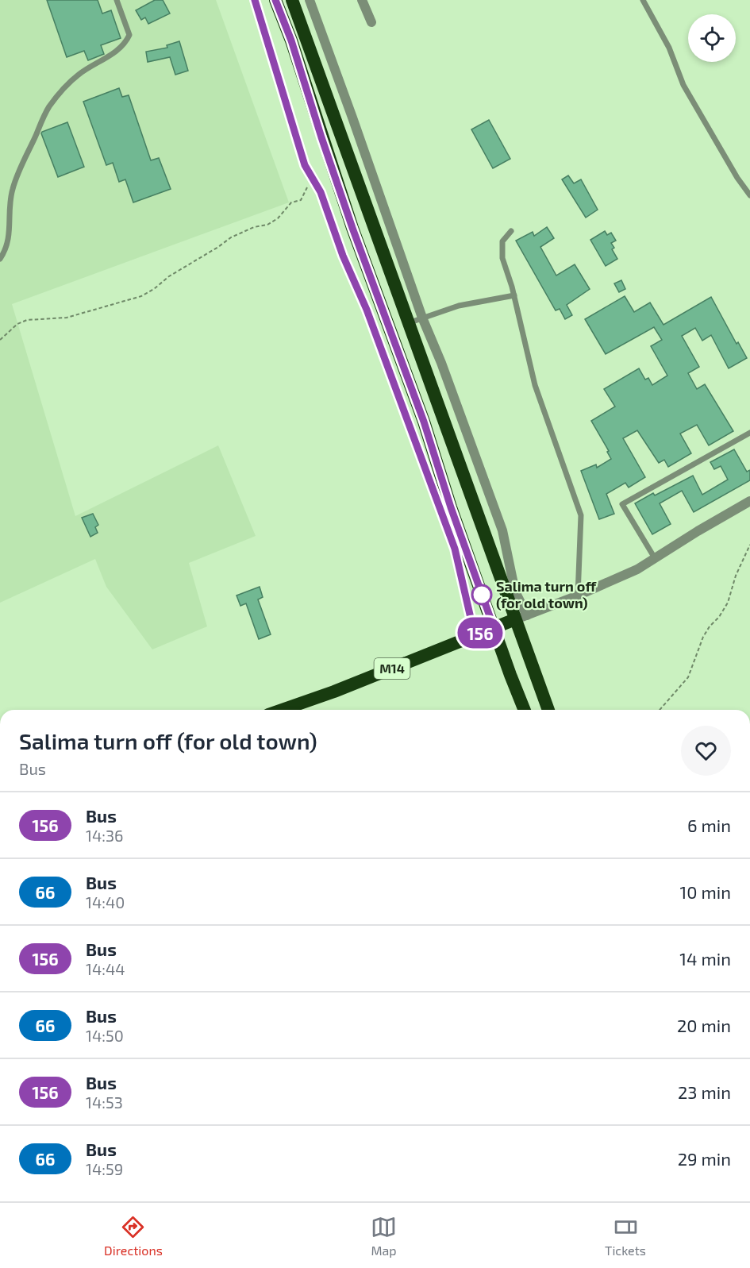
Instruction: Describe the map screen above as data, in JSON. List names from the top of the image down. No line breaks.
{"streets":{"highway":["M14"]},"places":["Salima turn off (for old town)"],"lines":["bus line 156"],"page":{"on_map":"156","heading":["Salima turn off (for old town)","Bus"],"list":[{"mark":"156","name":"Bus","note":"14:36","value":"6 min"},{"mark":"66","name":"Bus","note":"14:40","value":"10 min"},{"mark":"156","name":"Bus","note":"14:44","value":"14 min"},{"mark":"66","name":"Bus","note":"14:50","value":"20 min"},{"mark":"156","name":"Bus","note":"14:53","value":"23 min"},{"mark":"66","name":"Bus","note":"14:59","value":"29 min"}],"tabs":["Directions","Map","Tickets"]}}
